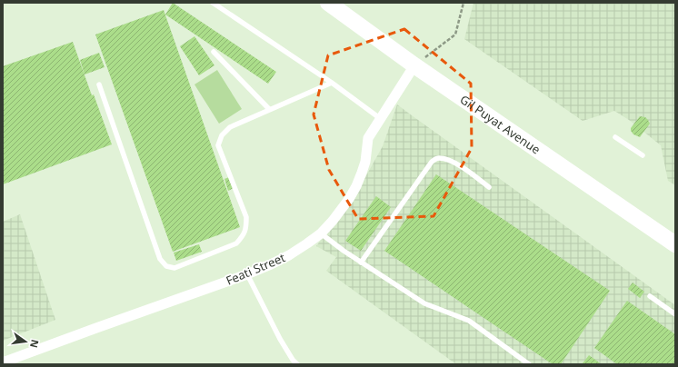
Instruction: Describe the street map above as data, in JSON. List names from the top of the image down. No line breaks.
{"streets":{"main road":["Gil Puyat Avenue"],"street":["Feati Street"]},"crossings":[["Gil Puyat Avenue","Feati Street"]],"north":"right"}
